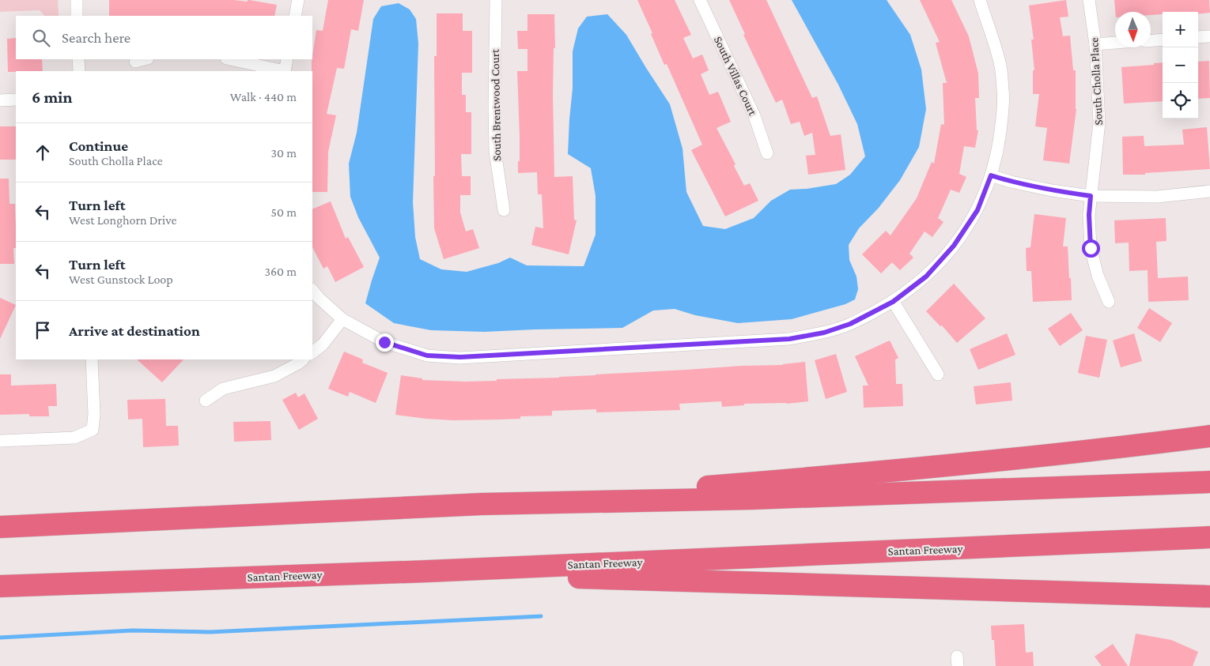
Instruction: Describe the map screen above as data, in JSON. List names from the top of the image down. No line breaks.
{"streets":{"highway":["Santan Freeway"],"street":["South Villas Court","South Cholla Place","South Brentwood Court"]},"north":"bottom","page":{"map_buttons":["+","−"],"search":"Search here","heading":["6 min","Walk · 440 m"],"list":[["Continue","South Cholla Place","30 m"],["Turn left","West Longhorn Drive","50 m"],["Turn left","West Gunstock Loop","360 m"],"Arrive at destination"]}}
